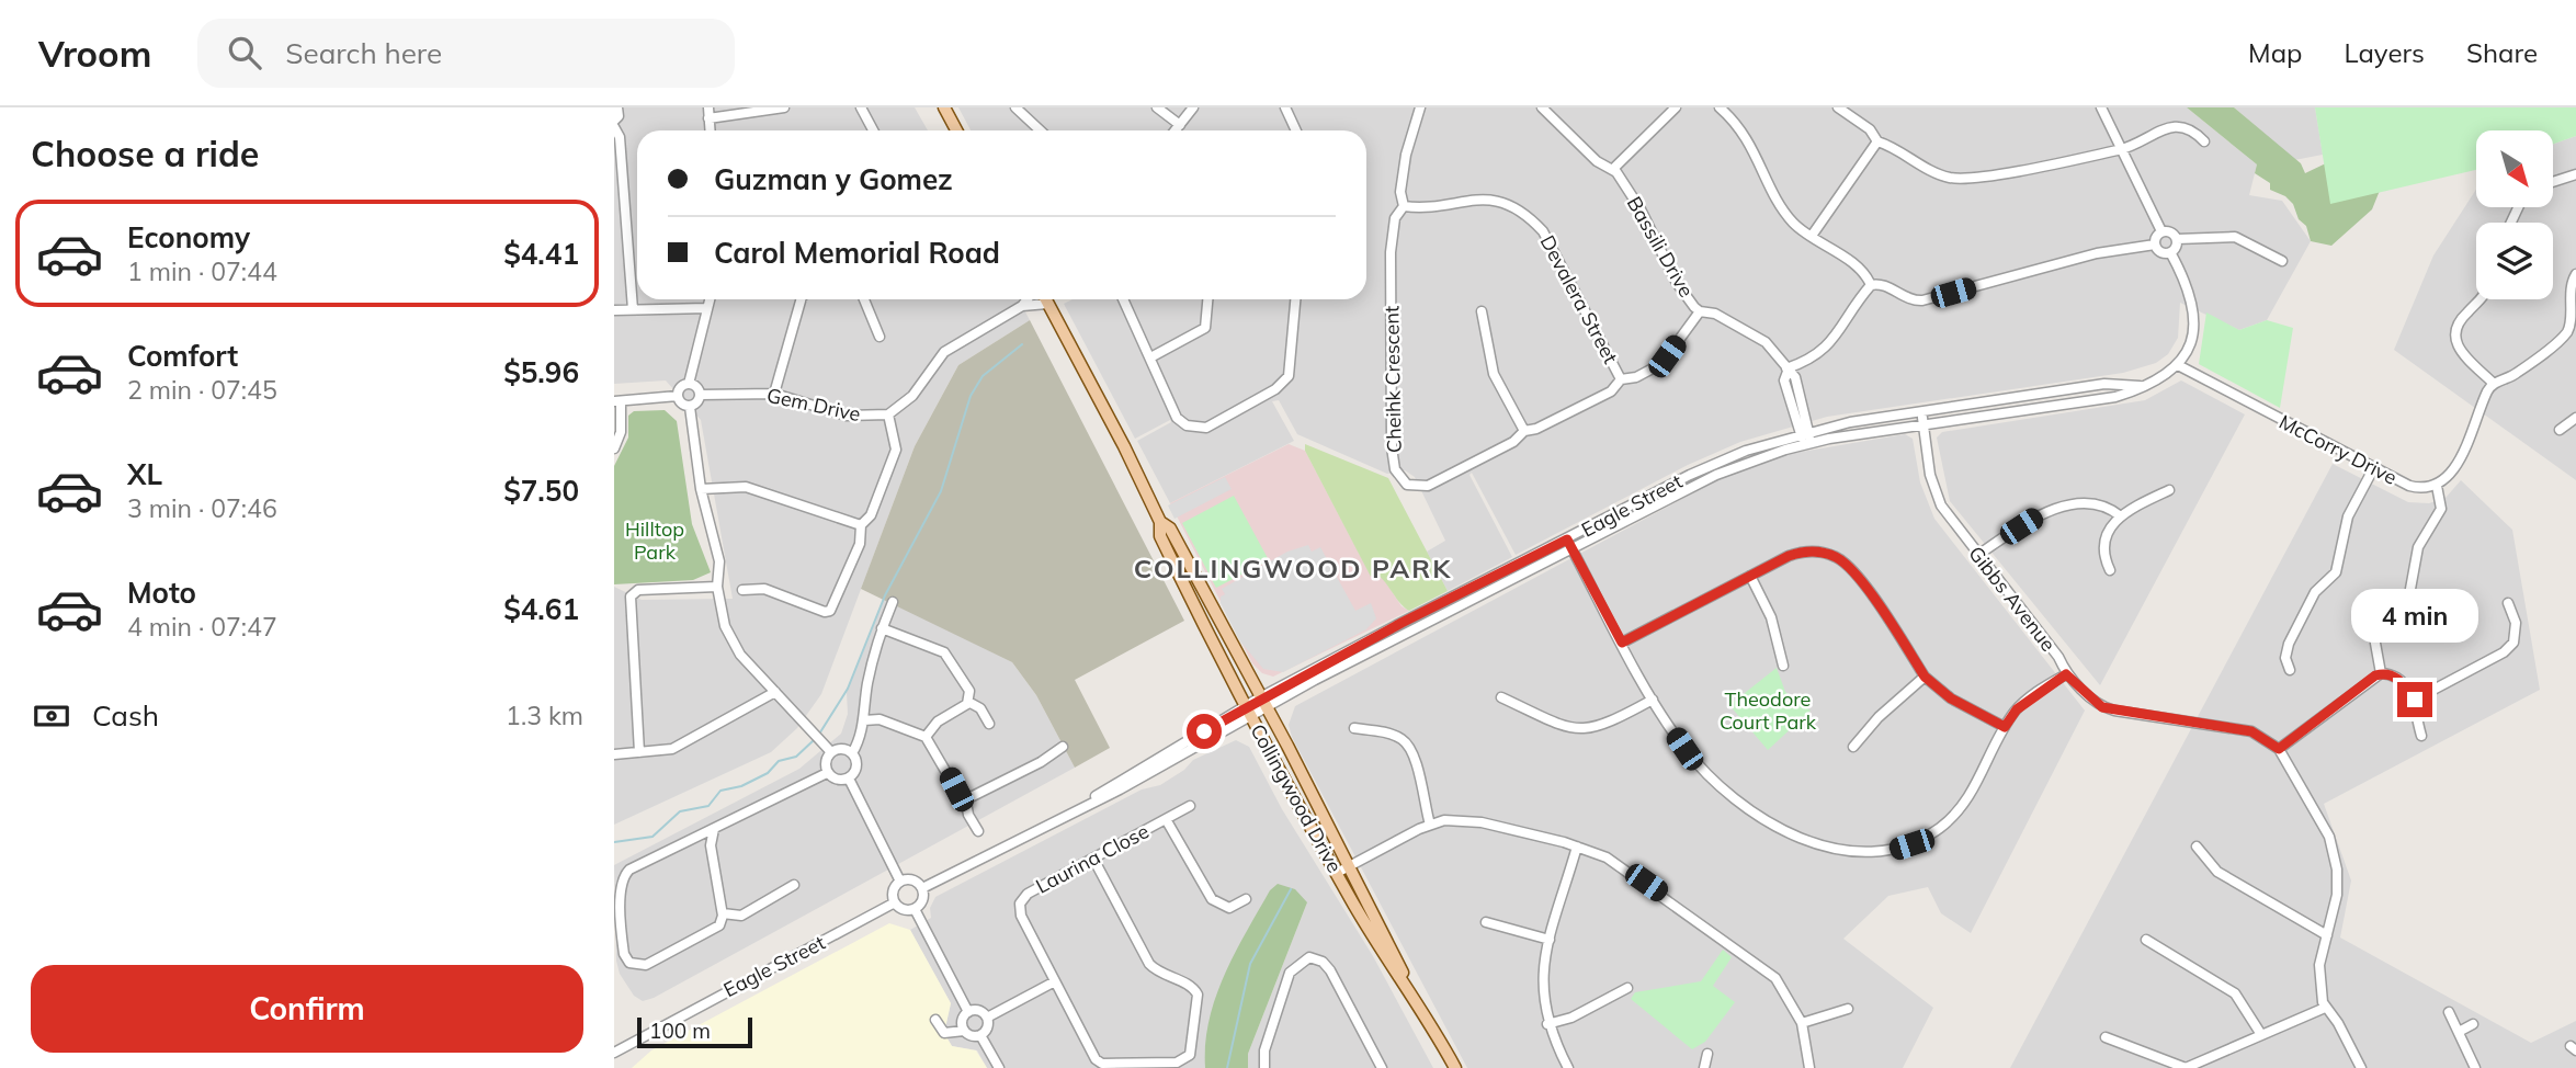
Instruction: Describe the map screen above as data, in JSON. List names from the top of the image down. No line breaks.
{"streets":{"main road":["Collingwood Drive"],"street":["Bassili Drive","Devalera Street","Cheihk Crescent","Gem Drive","McCorry Drive","Eagle Street","Gibbs Avenue","Laurina Close"]},"crossings":[["Bassili Drive","Cheihk Crescent"],["Bassili Drive","Eagle Street"],["Devalera Street","Cheihk Crescent"],["Gem Drive","Collingwood Drive"],["McCorry Drive","Eagle Street"],["Eagle Street","Gibbs Avenue"],["Eagle Street","Collingwood Drive"]],"districts":["COLLINGWOOD PARK"],"parks":["Hilltop Park","Theodore Court Park"],"scale_bar":"100 m","north":"bottom right","page":{"header":"Vroom","search":"Search here","nav":["Map","Layers","Share"],"heading":"Choose a ride","banner":["Guzman y Gomez","Carol Memorial Road"],"list":[{"name":"Economy","note":"1 min · 07:44","value":"$4.41"},{"name":"Comfort","note":"2 min · 07:45","value":"$5.96"},{"name":"XL","note":"3 min · 07:46","value":"$7.50"},{"name":"Moto","note":"4 min · 07:47","value":"$4.61"}],"bubble":"4 min","pay":["Cash","1.3 km"],"buttons":"Confirm","scale":"100 m"}}
